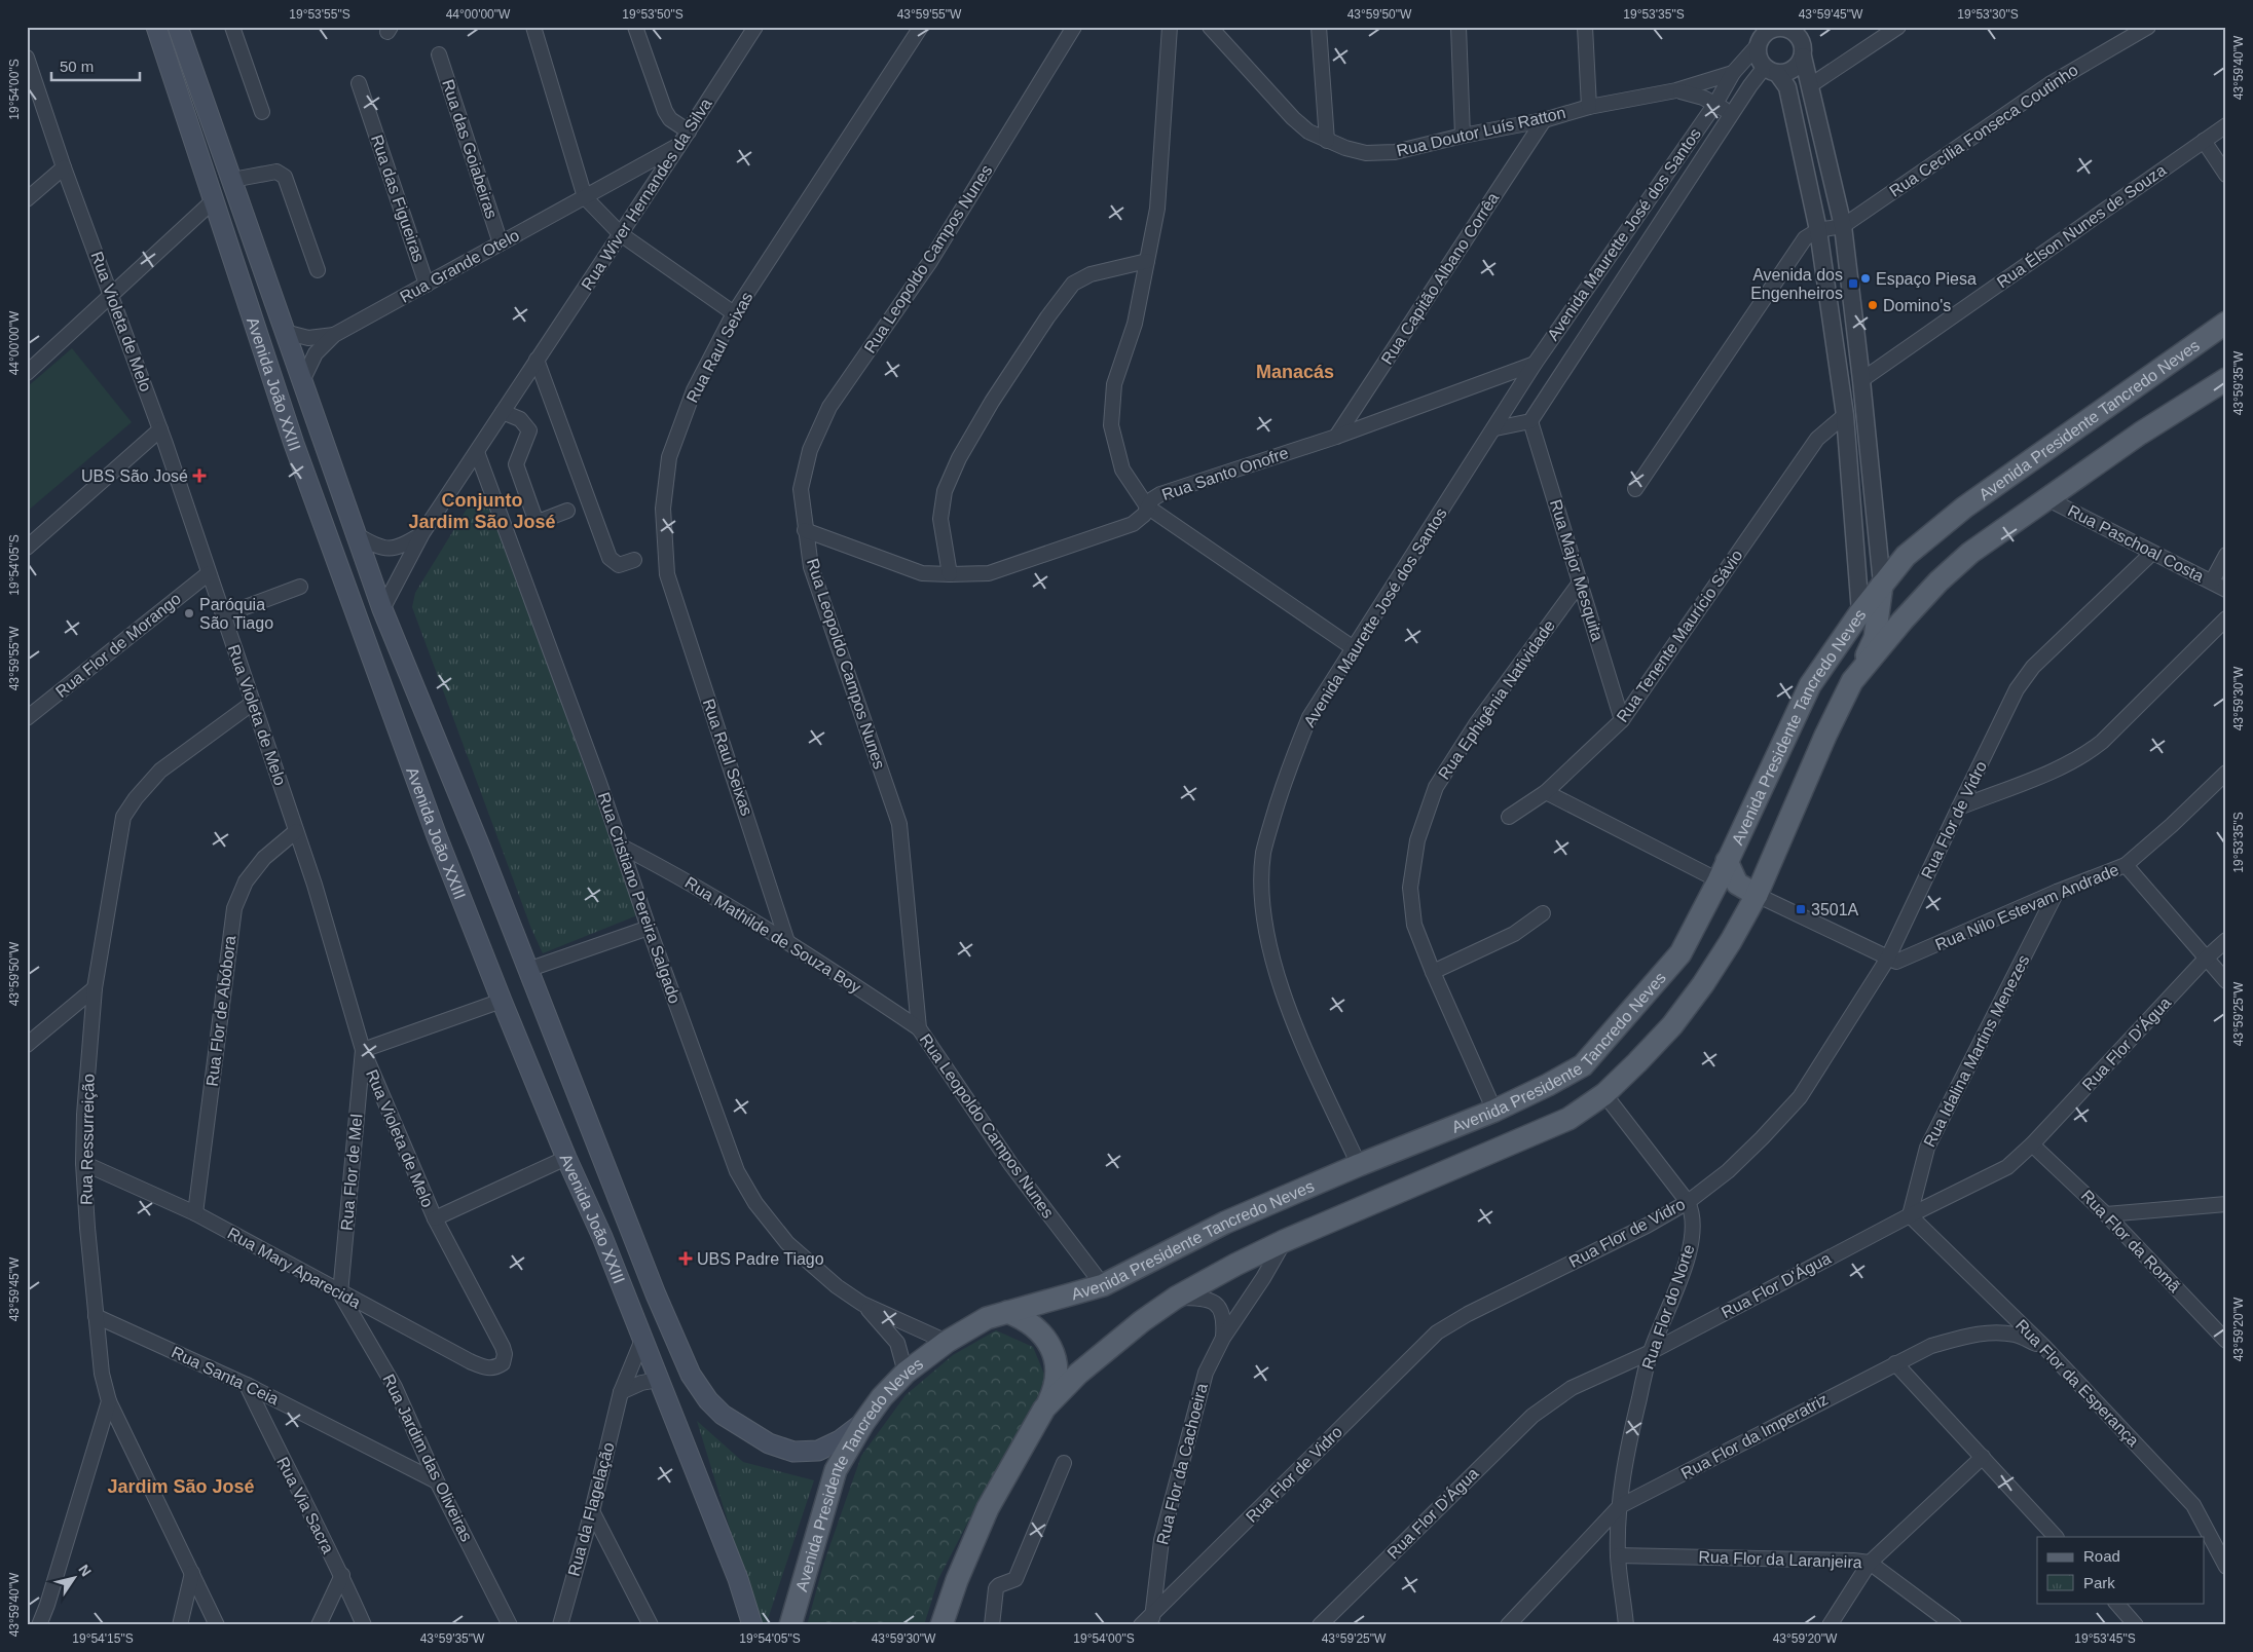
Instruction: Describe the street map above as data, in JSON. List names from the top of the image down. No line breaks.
{"streets":{"main road":["Avenida João XXIII","Avenida Presidente Tancredo Neves"],"street":["Rua Cecília Fonseca Coutinho","Rua Doutor Luís Ratton","Rua das Goiabeiras","Rua Wiver Hernandes da Silva","Rua das Figueiras","Rua Élson Nunes de Souza","Avenida Maurette José dos Santos","Rua Leopoldo Campos Nunes","Rua Grande Otelo","Rua Capitão Albano Corrêa","Rua Violeta de Melo","Rua Raul Seixas","Rua Santo Onofre","Rua Paschoal Costa","Rua Major Mesquita","Rua Tenente Maurício Sávio","Rua Flor de Morango","Rua Ephigênia Natividade","Rua Flor de Vidro","Rua Cristiano Pereira Salgado","Rua Nilo Estevam Andrade","Rua Mathilde de Souza Boy","Rua Flor de Abóbora","Rua Flor D'Água","Rua Idalina Martins Menezes","Rua Ressurreição","Rua Flor de Mel","Rua Flor da Romã","Rua Mary Aparecida","Rua Flor do Norte","Rua Santa Ceia","Rua Flor da Esperança","Rua Flor da Imperatriz","Rua Jardim das Oliveiras","Rua Flor da Cachoeira","Rua Via Sacra","Rua da Flagelação","Rua Flor da Laranjeira"]},"crossings":[["Rua Doutor Luís Ratton","Avenida Maurette José dos Santos"],["Rua Doutor Luís Ratton","Rua Capitão Albano Corrêa"],["Rua das Goiabeiras","Rua Grande Otelo"],["Rua Wiver Hernandes da Silva","Rua Grande Otelo"],["Rua Wiver Hernandes da Silva","Avenida João XXIII"],["Rua Wiver Hernandes da Silva","Rua Cristiano Pereira Salgado"],["Rua das Figueiras","Rua Grande Otelo"],["Avenida Maurette José dos Santos","Avenida Presidente Tancredo Neves"],["Avenida Maurette José dos Santos","Rua Santo Onofre"],["Avenida Maurette José dos Santos","Rua Major Mesquita"],["Rua Leopoldo Campos Nunes","Avenida Presidente Tancredo Neves"],["Rua Leopoldo Campos Nunes","Rua Santo Onofre"],["Rua Leopoldo Campos Nunes","Rua Mathilde de Souza Boy"],["Rua Grande Otelo","Avenida João XXIII"],["Rua Capitão Albano Corrêa","Rua Santo Onofre"],["Rua Violeta de Melo","Rua Flor de Morango"],["Rua Violeta de Melo","Rua Flor de Abóbora"],["Rua Violeta de Melo","Rua Ressurreição"],["Rua Violeta de Melo","Rua Flor de Mel"],["Rua Violeta de Melo","Rua Mary Aparecida"],["Rua Raul Seixas","Rua Mathilde de Souza Boy"],["Avenida João XXIII","Avenida Presidente Tancredo Neves"],["Avenida João XXIII","Rua da Flagelação"],["Avenida Presidente Tancredo Neves","Rua Paschoal Costa"],["Avenida Presidente Tancredo Neves","Rua Ephigênia Natividade"],["Avenida Presidente Tancredo Neves","Rua Cristiano Pereira Salgado"],["Avenida Presidente Tancredo Neves","Rua Flor da Cachoeira"],["Rua Paschoal Costa","Rua Flor de Vidro"],["Rua Major Mesquita","Rua Tenente Maurício Sávio"],["Rua Major Mesquita","Rua Ephigênia Natividade"],["Rua Flor de Vidro","Rua Nilo Estevam Andrade"],["Rua Flor de Vidro","Rua Flor do Norte"],["Rua Flor de Vidro","Rua Flor da Cachoeira"],["Rua Cristiano Pereira Salgado","Rua Mathilde de Souza Boy"],["Rua Nilo Estevam Andrade","Rua Idalina Martins Menezes"],["Rua Flor de Abóbora","Rua Mary Aparecida"],["Rua Flor D'Água","Rua Idalina Martins Menezes"],["Rua Flor D'Água","Rua Flor da Romã"],["Rua Flor D'Água","Rua Flor do Norte"],["Rua Flor D'Água","Rua Flor da Esperança"],["Rua Idalina Martins Menezes","Rua Flor da Esperança"],["Rua Ressurreição","Rua Mary Aparecida"],["Rua Ressurreição","Rua Santa Ceia"],["Rua Flor de Mel","Rua Mary Aparecida"],["Rua Flor de Mel","Rua Jardim das Oliveiras"],["Rua Mary Aparecida","Rua Jardim das Oliveiras"],["Rua Flor do Norte","Rua Flor da Imperatriz"],["Rua Flor do Norte","Rua Flor da Laranjeira"],["Rua Santa Ceia","Rua Jardim das Oliveiras"],["Rua Santa Ceia","Rua Via Sacra"],["Rua Flor da Esperança","Rua Flor da Imperatriz"]],"districts":["Manacás","Conjunto Jardim São José","Jardim São José"],"places":{"other":["Espaço Piesa","Domino's","Paróquia São Tiago"],"transit":["Avenida dos Engenheiros","3501A"],"health":["UBS São José","UBS Padre Tiago"]},"legend":["Road","Park"],"scale_bar":"50 m","north":"top right","coordinates":["19°53'55\"S","44°00'00\"W","19°53'50\"S","43°59'55\"W","43°59'50\"W","19°53'35\"S","43°59'45\"W","19°53'30\"S","43°59'40\"W","19°54'00\"S","43°59'35\"W","19°54'05\"S","43°59'30\"W","43°59'25\"W","43°59'20\"W","19°54'15\"S","19°53'45\"S"]}
